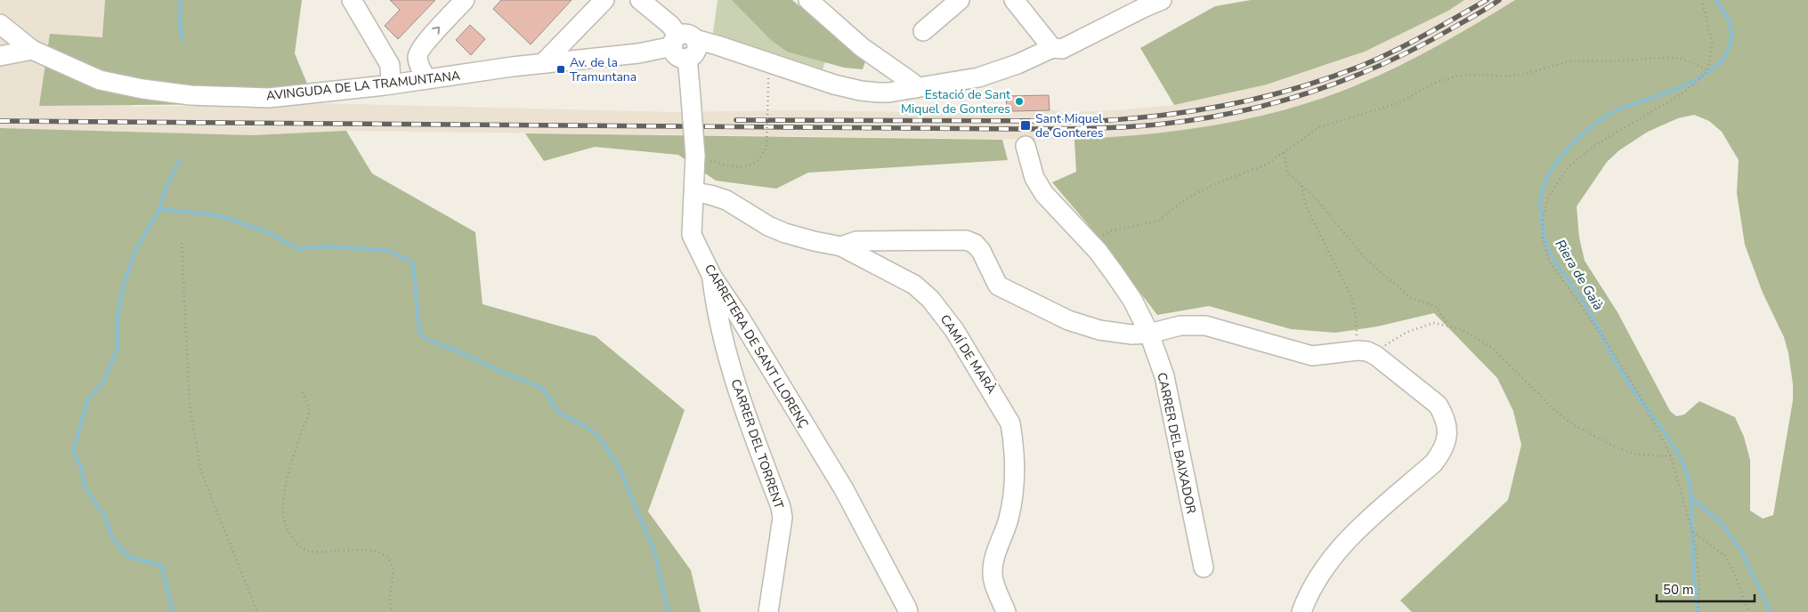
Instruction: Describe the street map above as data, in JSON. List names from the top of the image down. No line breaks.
{"streets":{"street":["AVINGUDA DE LA TRAMUNTANA","CARRETERA DE SANT LLORENÇ","CAMÍ DE MARÀ","CARRER DEL BAIXADOR","CARRER DEL TORRENT"]},"crossings":[["AVINGUDA DE LA TRAMUNTANA","CARRETERA DE SANT LLORENÇ"],["CARRETERA DE SANT LLORENÇ","CAMÍ DE MARÀ"],["CARRETERA DE SANT LLORENÇ","CARRER DEL TORRENT"]],"water":["Riera de Gaià"],"places":{"transit":["Av. de la Tramuntana","Sant Miquel de Gonteres"],"other":["Estació de Sant Miquel de Gonteres"]},"scale_bar":"50 m"}
